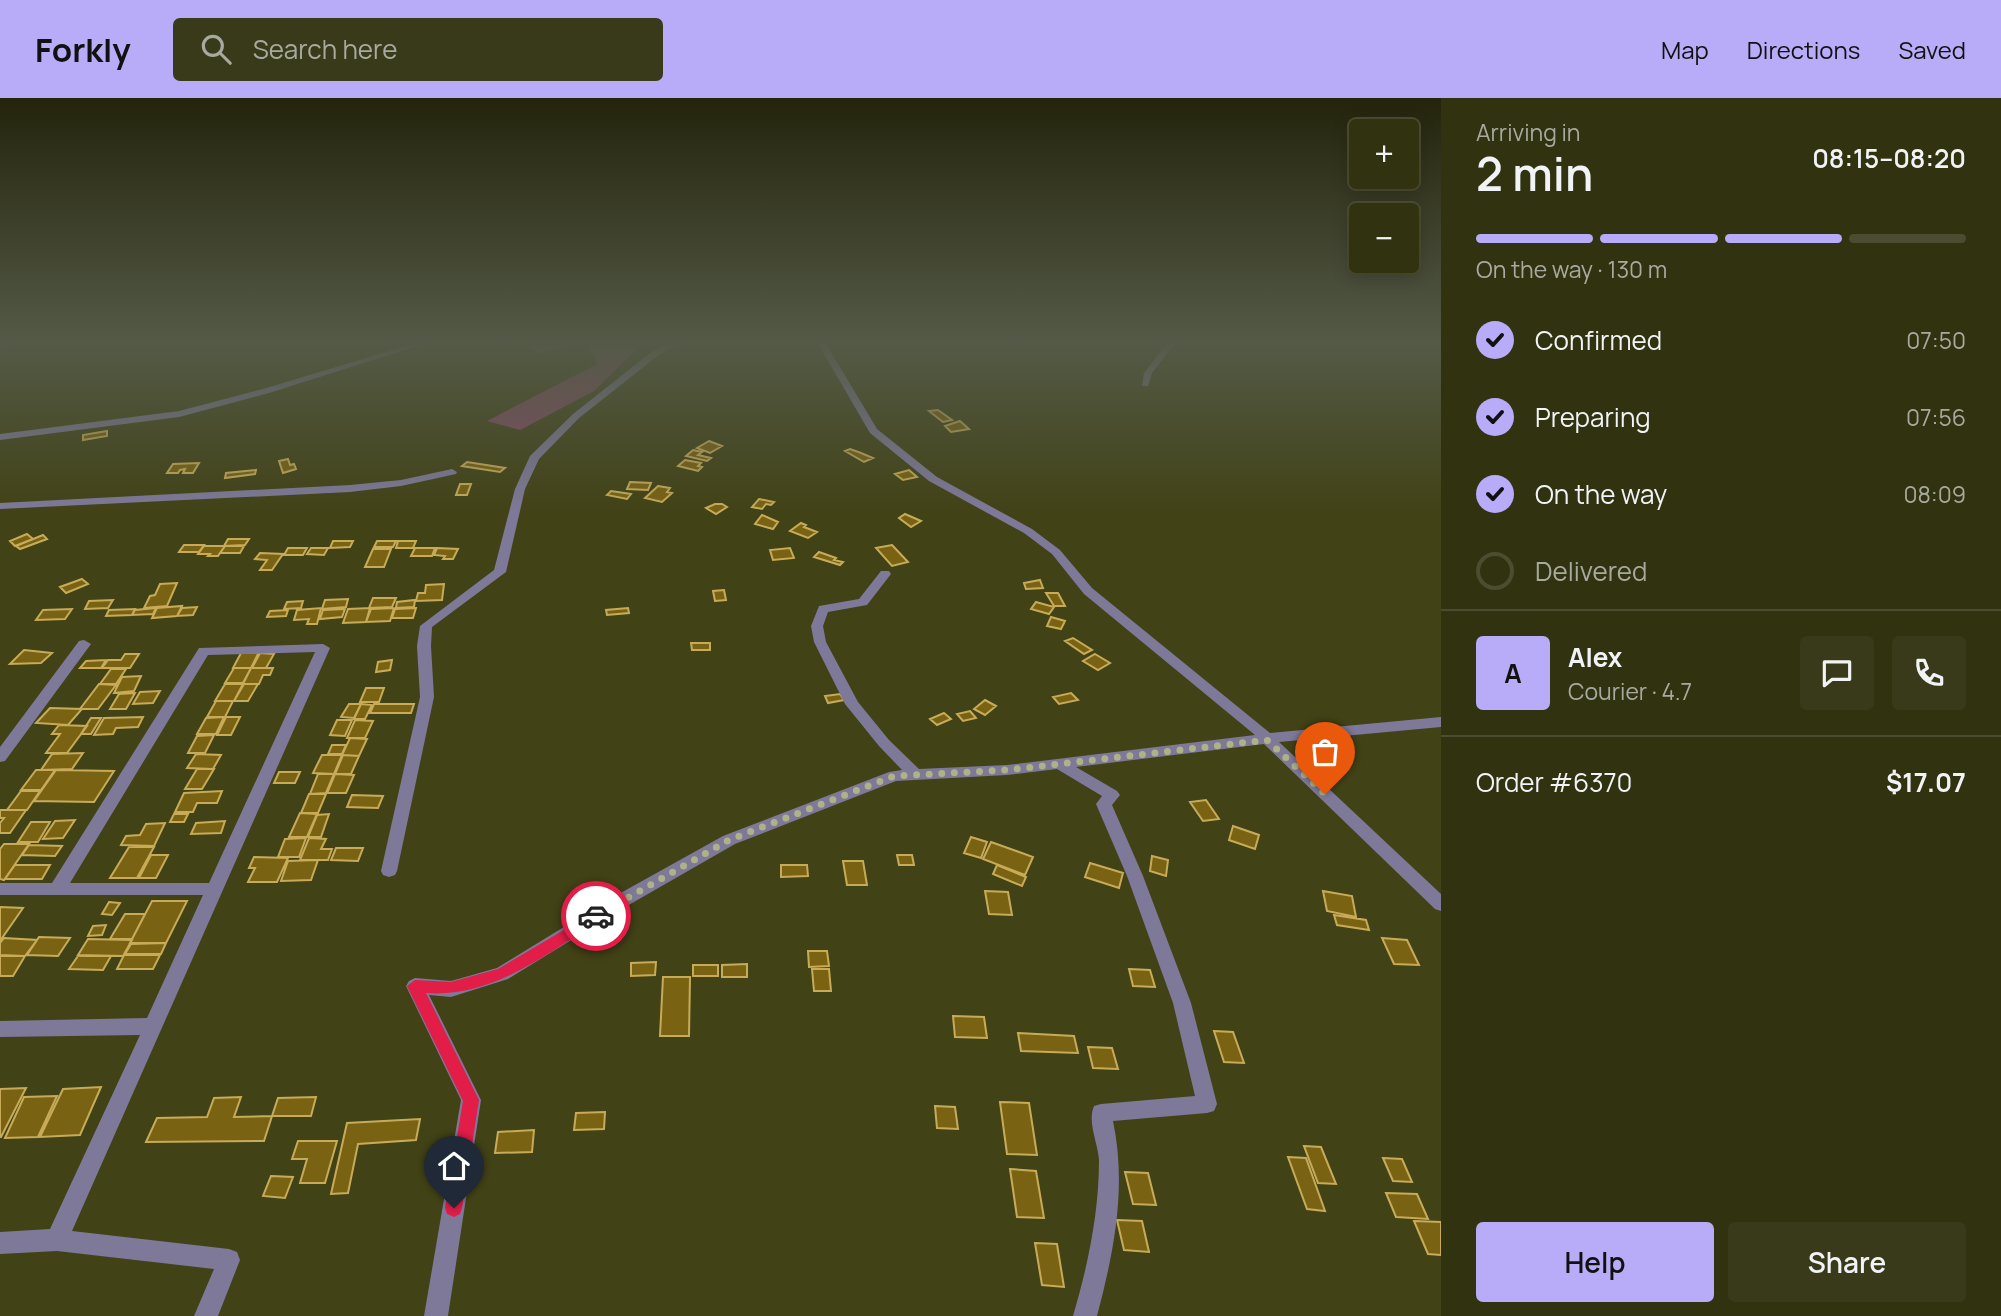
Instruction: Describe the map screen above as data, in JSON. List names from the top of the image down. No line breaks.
{"page":{"header":"Forkly","search":"Search here","nav":["Map","Directions","Saved"],"heading":["2 min","Arriving in","08:15–08:20"],"panel":["Alex","Courier · 4.7","Order #6370","$17.07"],"map_buttons":["+","−"],"bar":"On the way · 130 m","list":[["Confirmed","07:50"],["Preparing","07:56"],["On the way","08:09"],"Delivered"],"round":"A","buttons":["Help","Share"]}}
